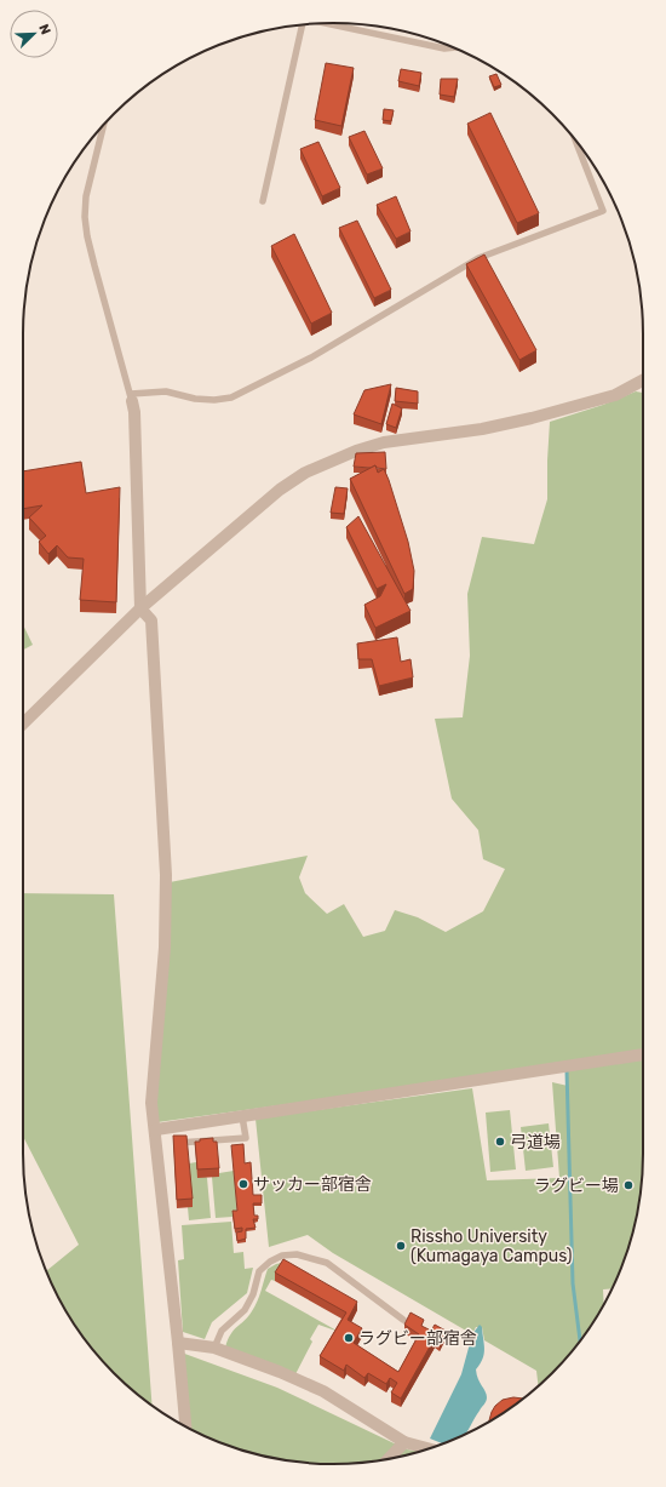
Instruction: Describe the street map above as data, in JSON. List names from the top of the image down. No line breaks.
{"places":["弓道場","サッカー部宿舎","ラグビー場","Rissho University (Kumagaya Campus)","ラグビー部宿舎"],"north":"top right"}
